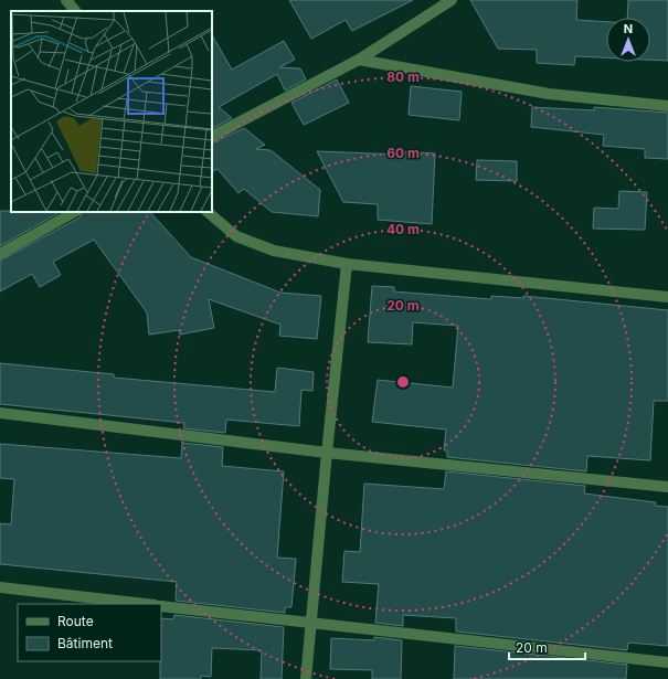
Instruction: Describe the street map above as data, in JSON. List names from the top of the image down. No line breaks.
{"legend":["Route","Bâtiment"],"scale_bar":"20 m","north":"top","rings":["80 m","60 m","40 m","20 m"]}
